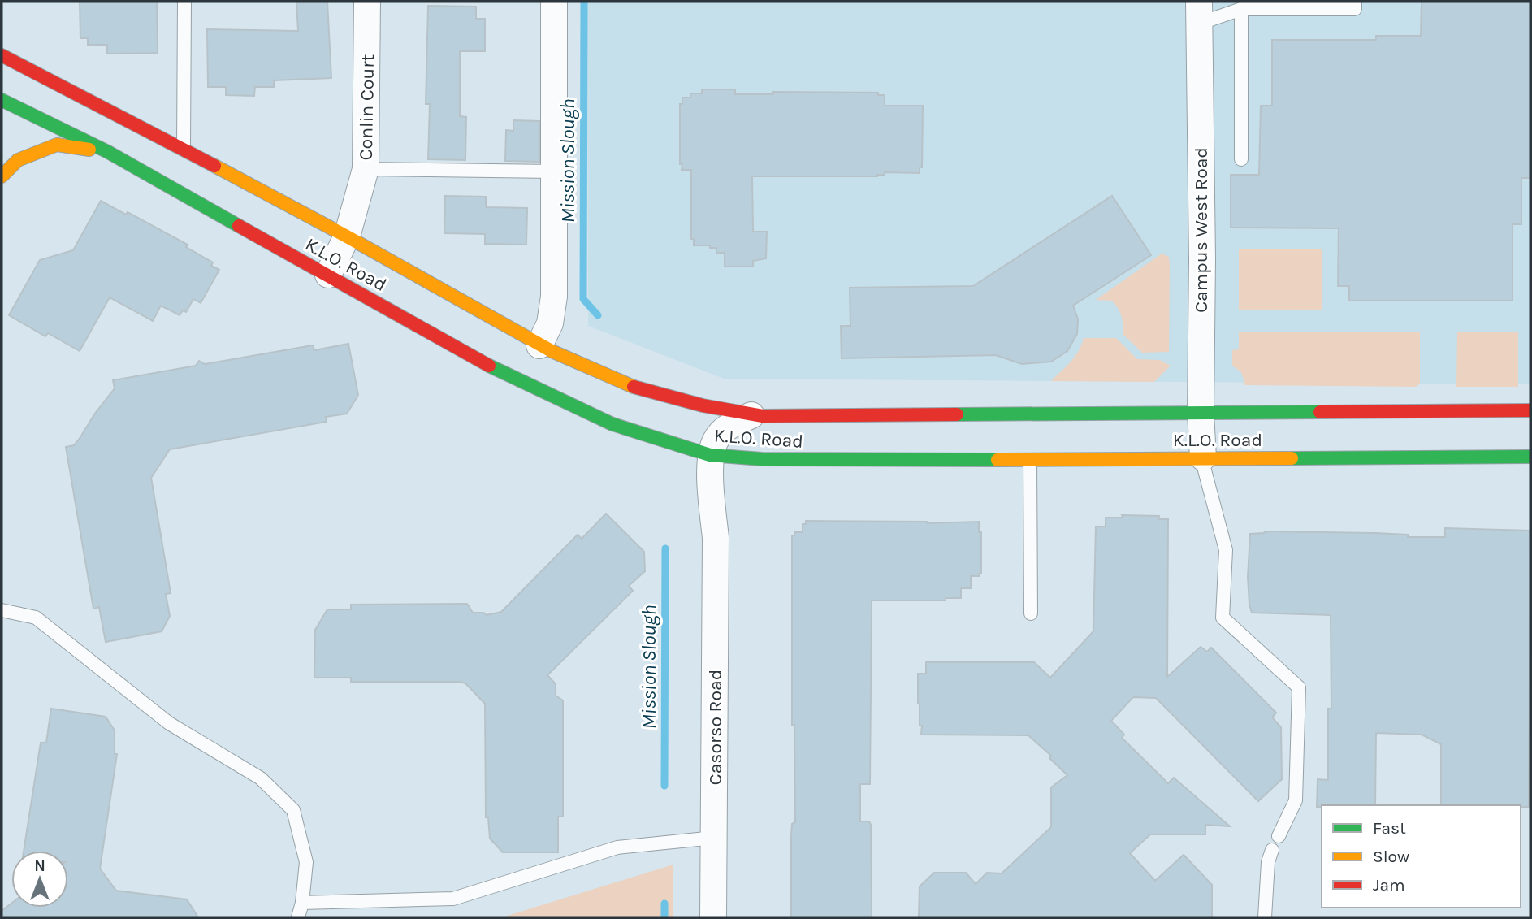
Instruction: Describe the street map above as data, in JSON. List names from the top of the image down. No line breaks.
{"streets":{"main road":["K.L.O. Road"],"street":["Conlin Court","Campus West Road","Casorso Road"]},"crossings":[["Conlin Court","K.L.O. Road"],["Campus West Road","K.L.O. Road"],["K.L.O. Road","Casorso Road"]],"water":["Mission Slough"],"legend":["Fast","Slow","Jam"],"north":"top"}
